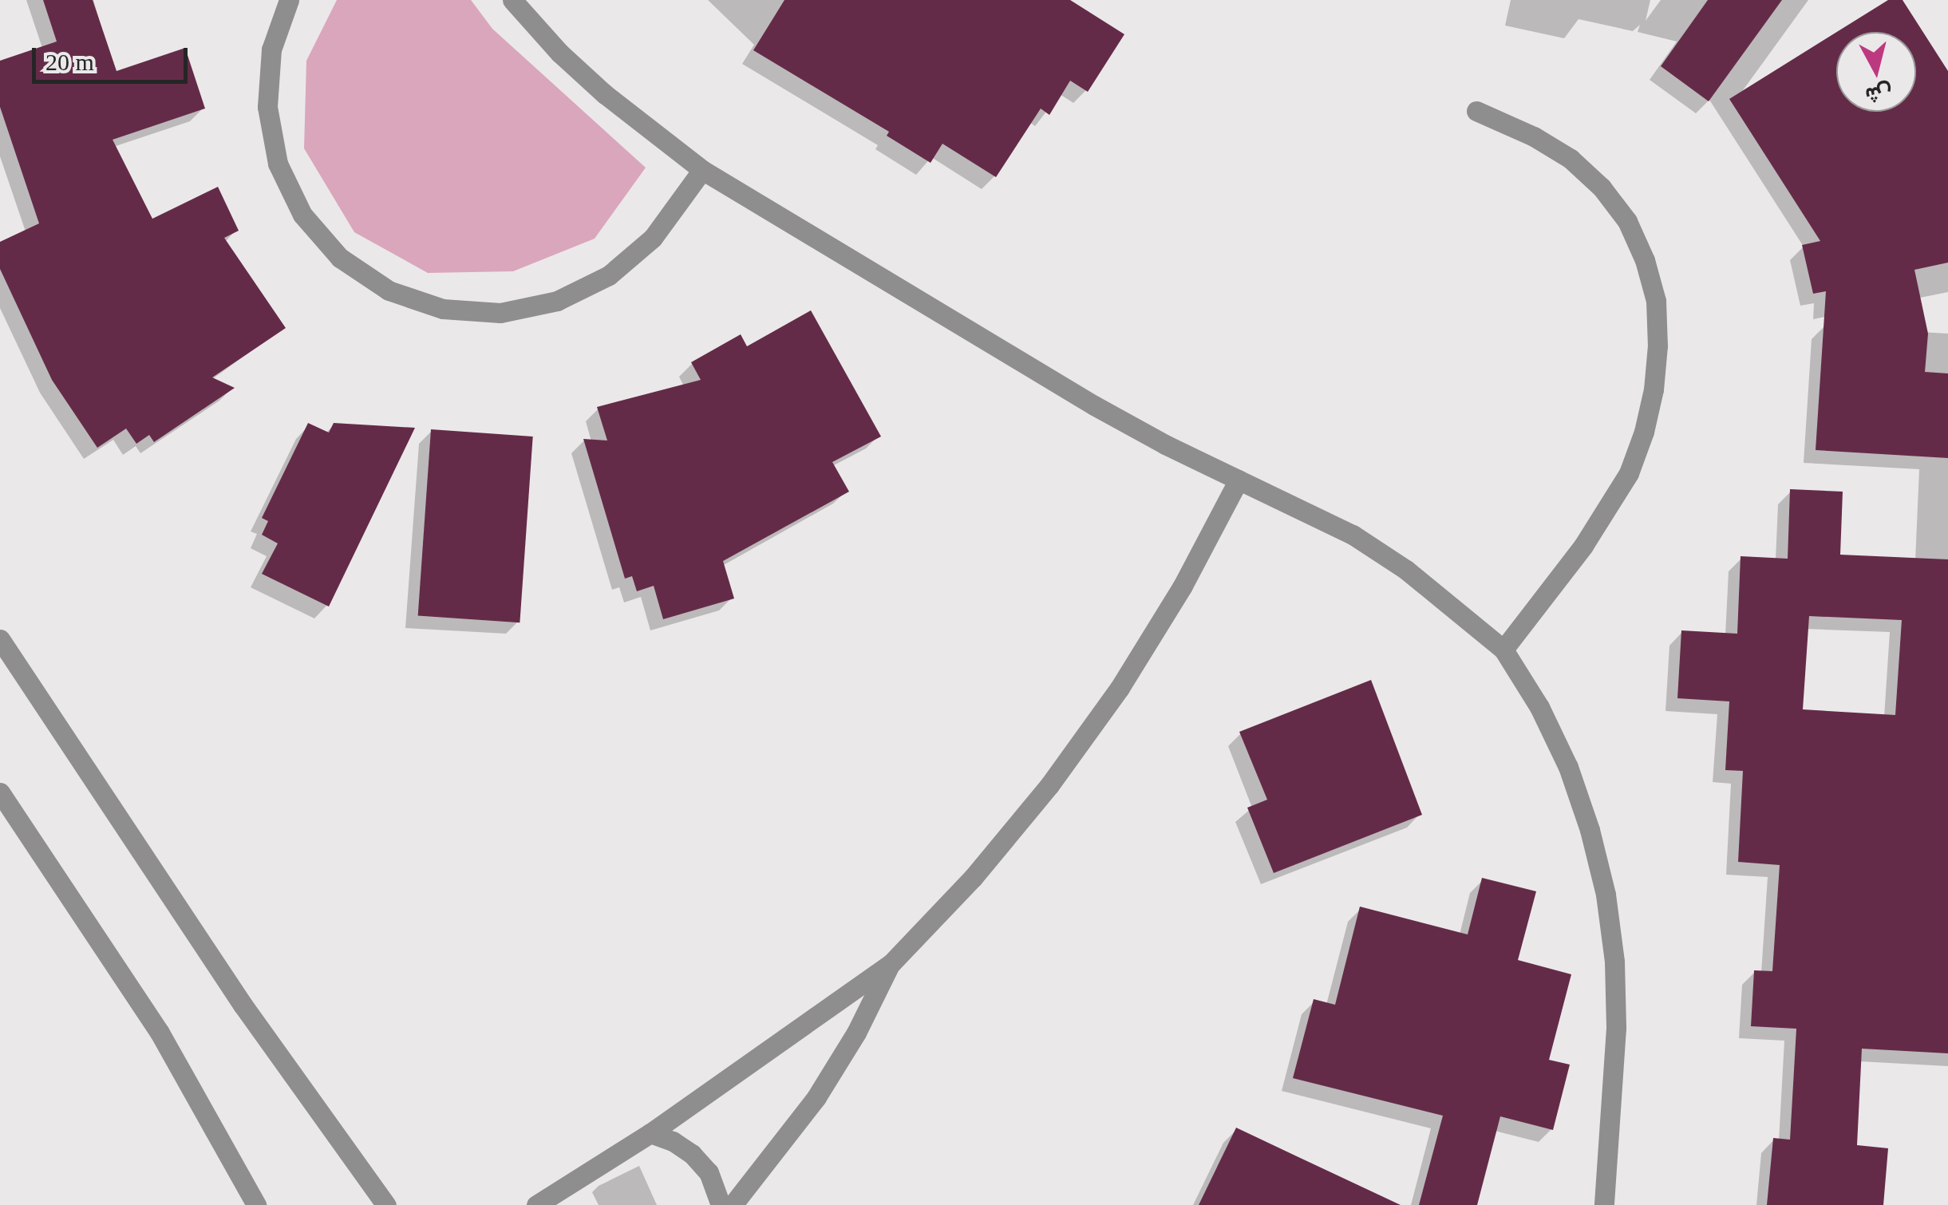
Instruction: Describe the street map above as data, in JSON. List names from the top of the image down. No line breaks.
{"scale_bar":"20 m","north":"bottom"}
